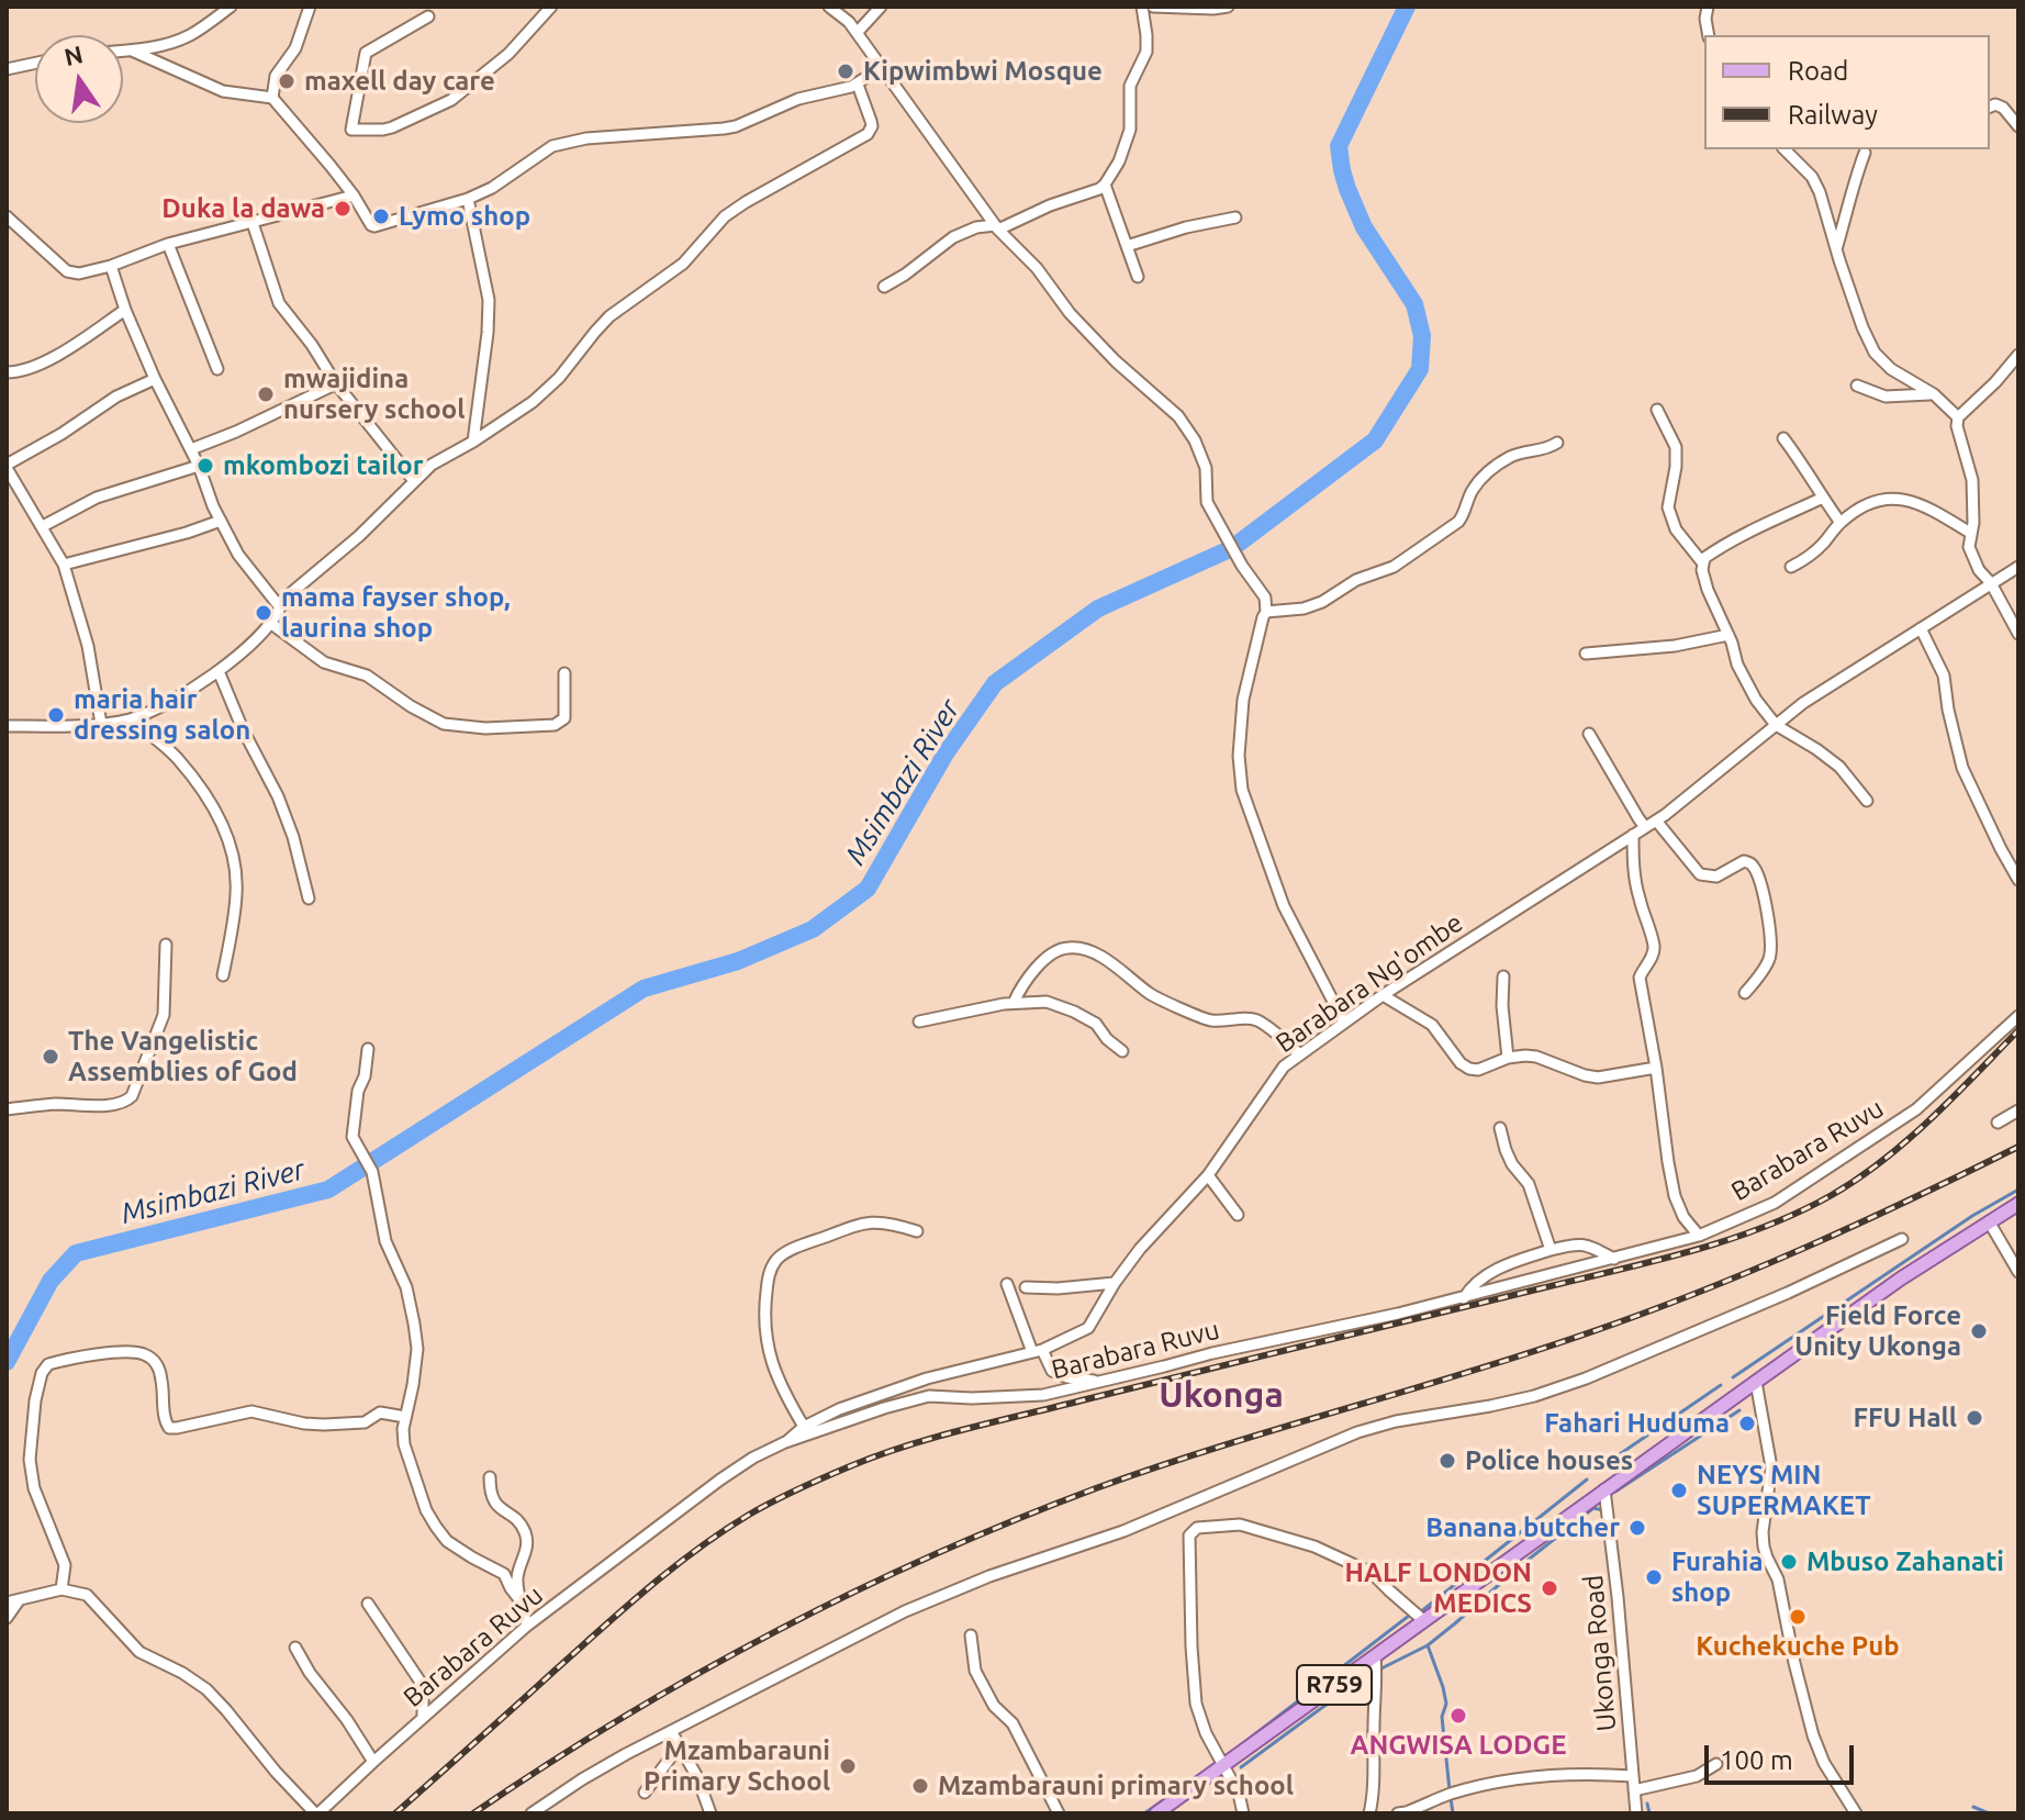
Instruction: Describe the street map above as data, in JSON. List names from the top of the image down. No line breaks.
{"streets":{"main road":["R759"],"street":["Barabara Ng'ombe","Barabara Ruvu","Ukonga Road"]},"crossings":[["Barabara Ng'ombe","Barabara Ruvu"],["Ukonga Road","R759"]],"districts":["Ukonga"],"water":["Msimbazi River"],"places":["Kipwimbwi Mosque","maxell day care","Duka la dawa","Lymo shop","mwajidina nursery school","mkombozi tailor","mama fayser shop, laurina shop","maria hair dressing salon","The Vangelistic Assemblies of God","Field Force Unity Ukonga","FFU Hall","Fahari Huduma","Police houses","NEYS MIN SUPERMAKET","Banana butcher","Mbuso Zahanati","Furahia shop","HALF LONDON MEDICS","Kuchekuche Pub","ANGWISA LODGE","Mzambarauni Primary School","Mzambarauni primary school"],"legend":["Road","Railway"],"scale_bar":"100 m","north":"top"}
